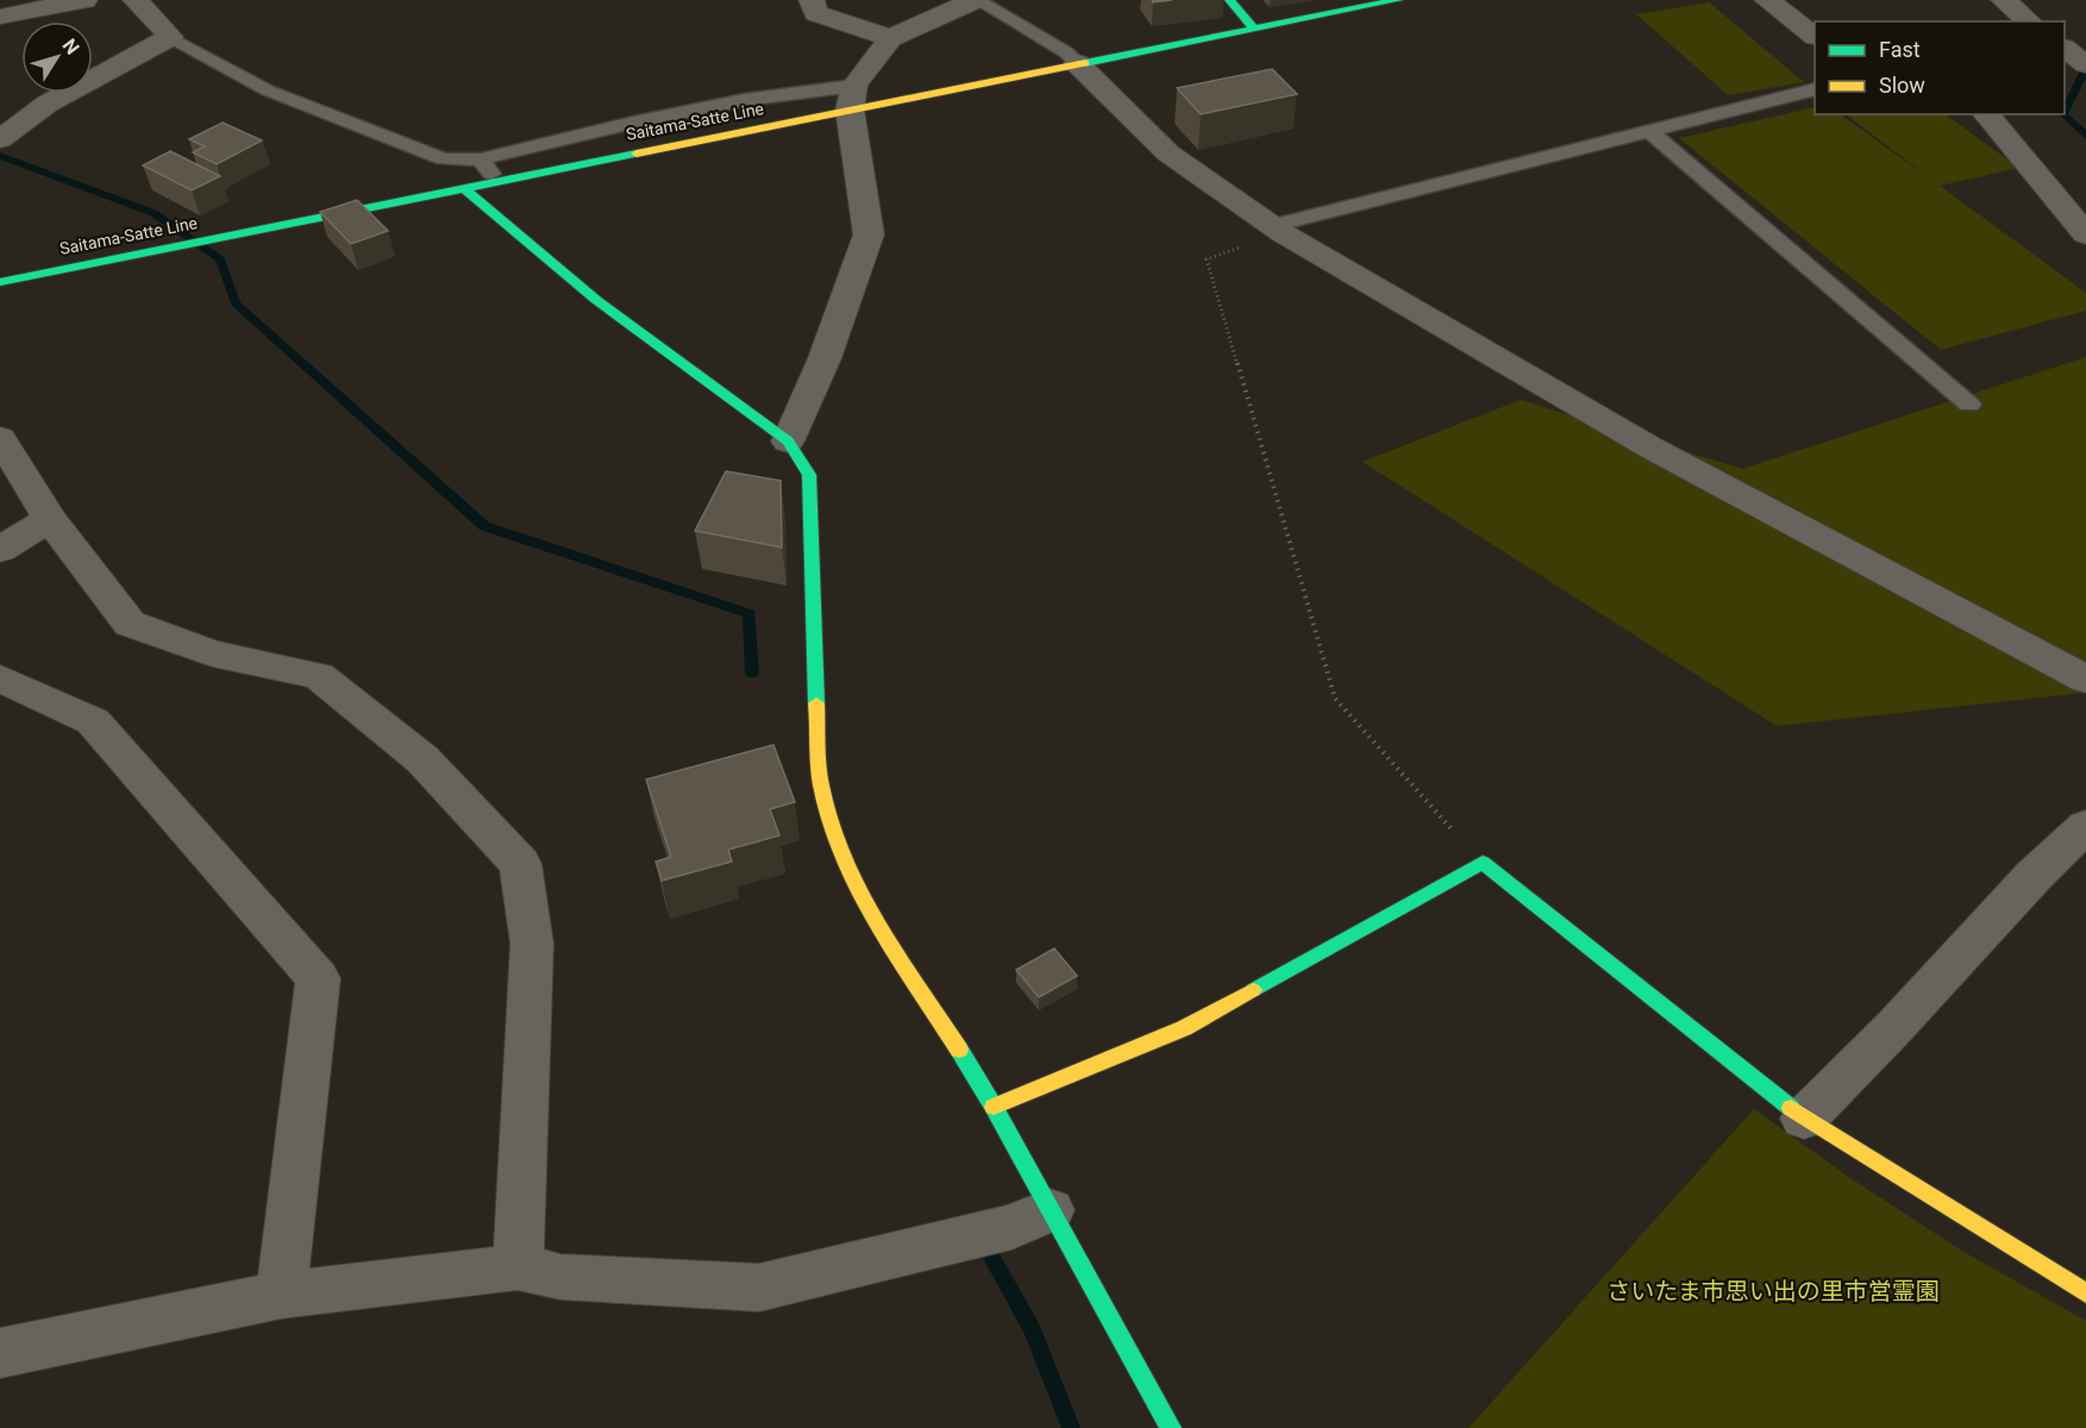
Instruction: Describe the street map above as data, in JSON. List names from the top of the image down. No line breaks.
{"streets":{"street":["Saitama-Satte Line"]},"parks":["さいたま市思い出の里市営霊園"],"legend":["Fast","Slow"],"north":"top right"}
